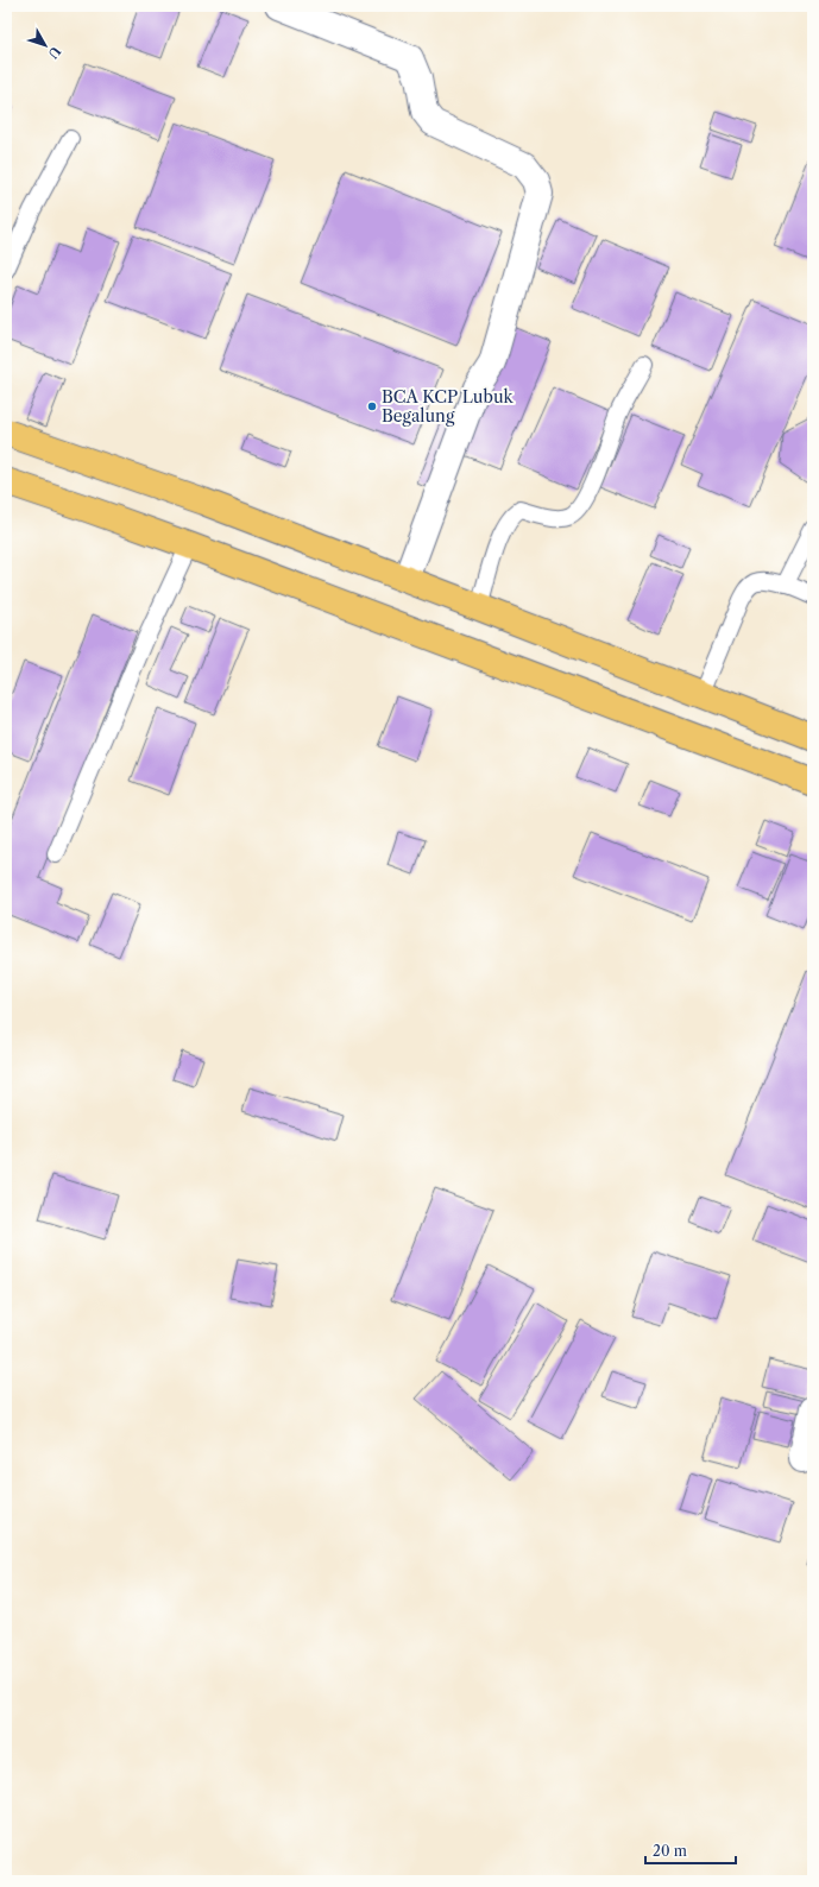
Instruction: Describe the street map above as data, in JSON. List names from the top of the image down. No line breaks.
{"places":["BCA KCP Lubuk Begalung"],"scale_bar":"20 m","north":"bottom right"}
